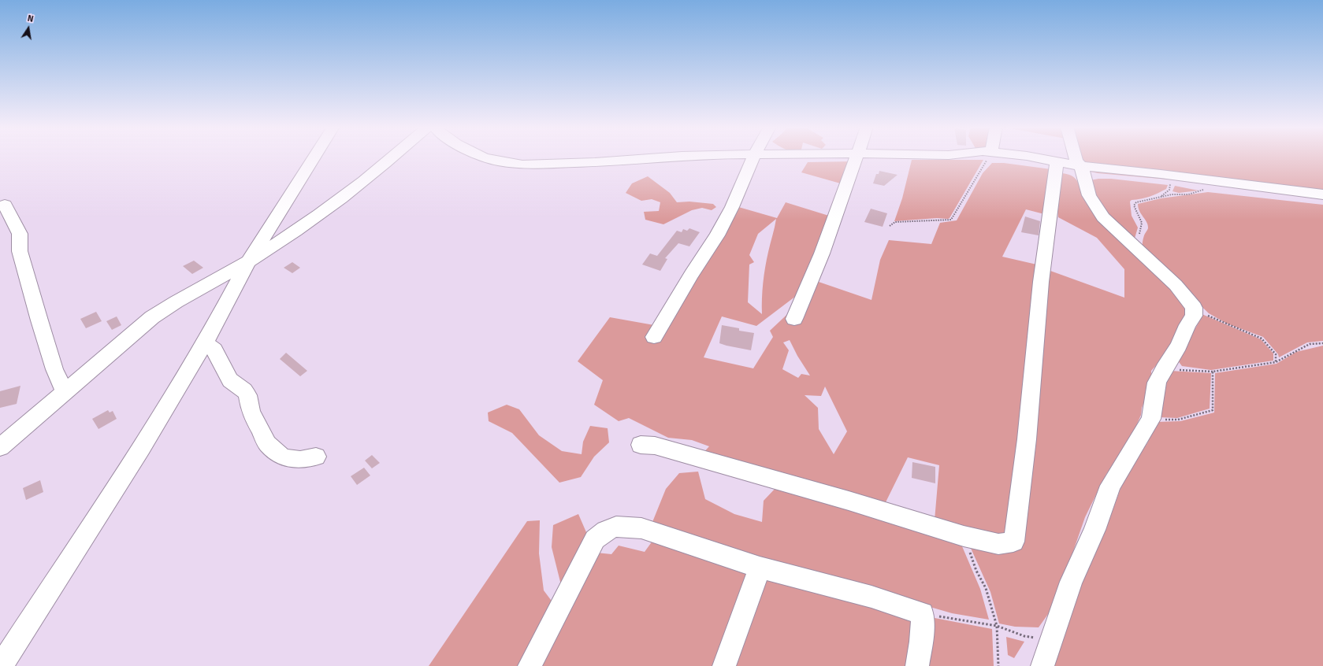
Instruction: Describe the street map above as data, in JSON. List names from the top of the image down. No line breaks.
{"north":"top"}
